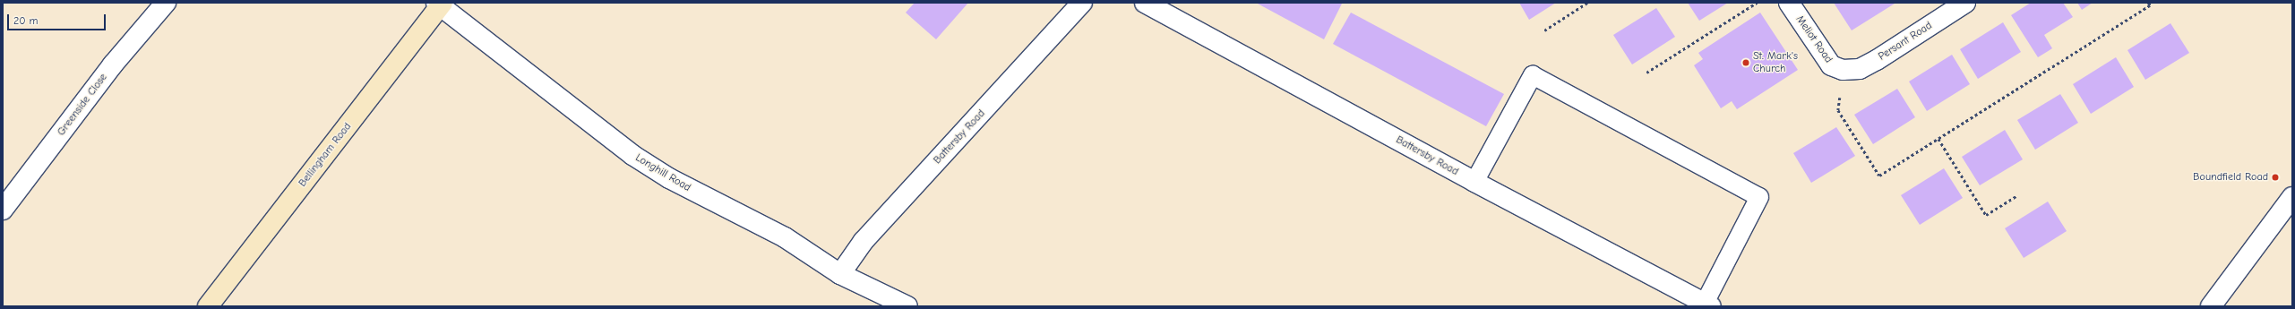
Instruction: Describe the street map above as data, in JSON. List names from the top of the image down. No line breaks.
{"streets":{"street":["Meliot Road","Persant Road","Greenside Close","Battersby Road","Bellingham Road","Longhill Road"]},"crossings":[["Meliot Road","Persant Road"],["Battersby Road","Longhill Road"],["Bellingham Road","Longhill Road"]],"places":["St. Mark's Church","Boundfield Road"],"scale_bar":"20 m"}
